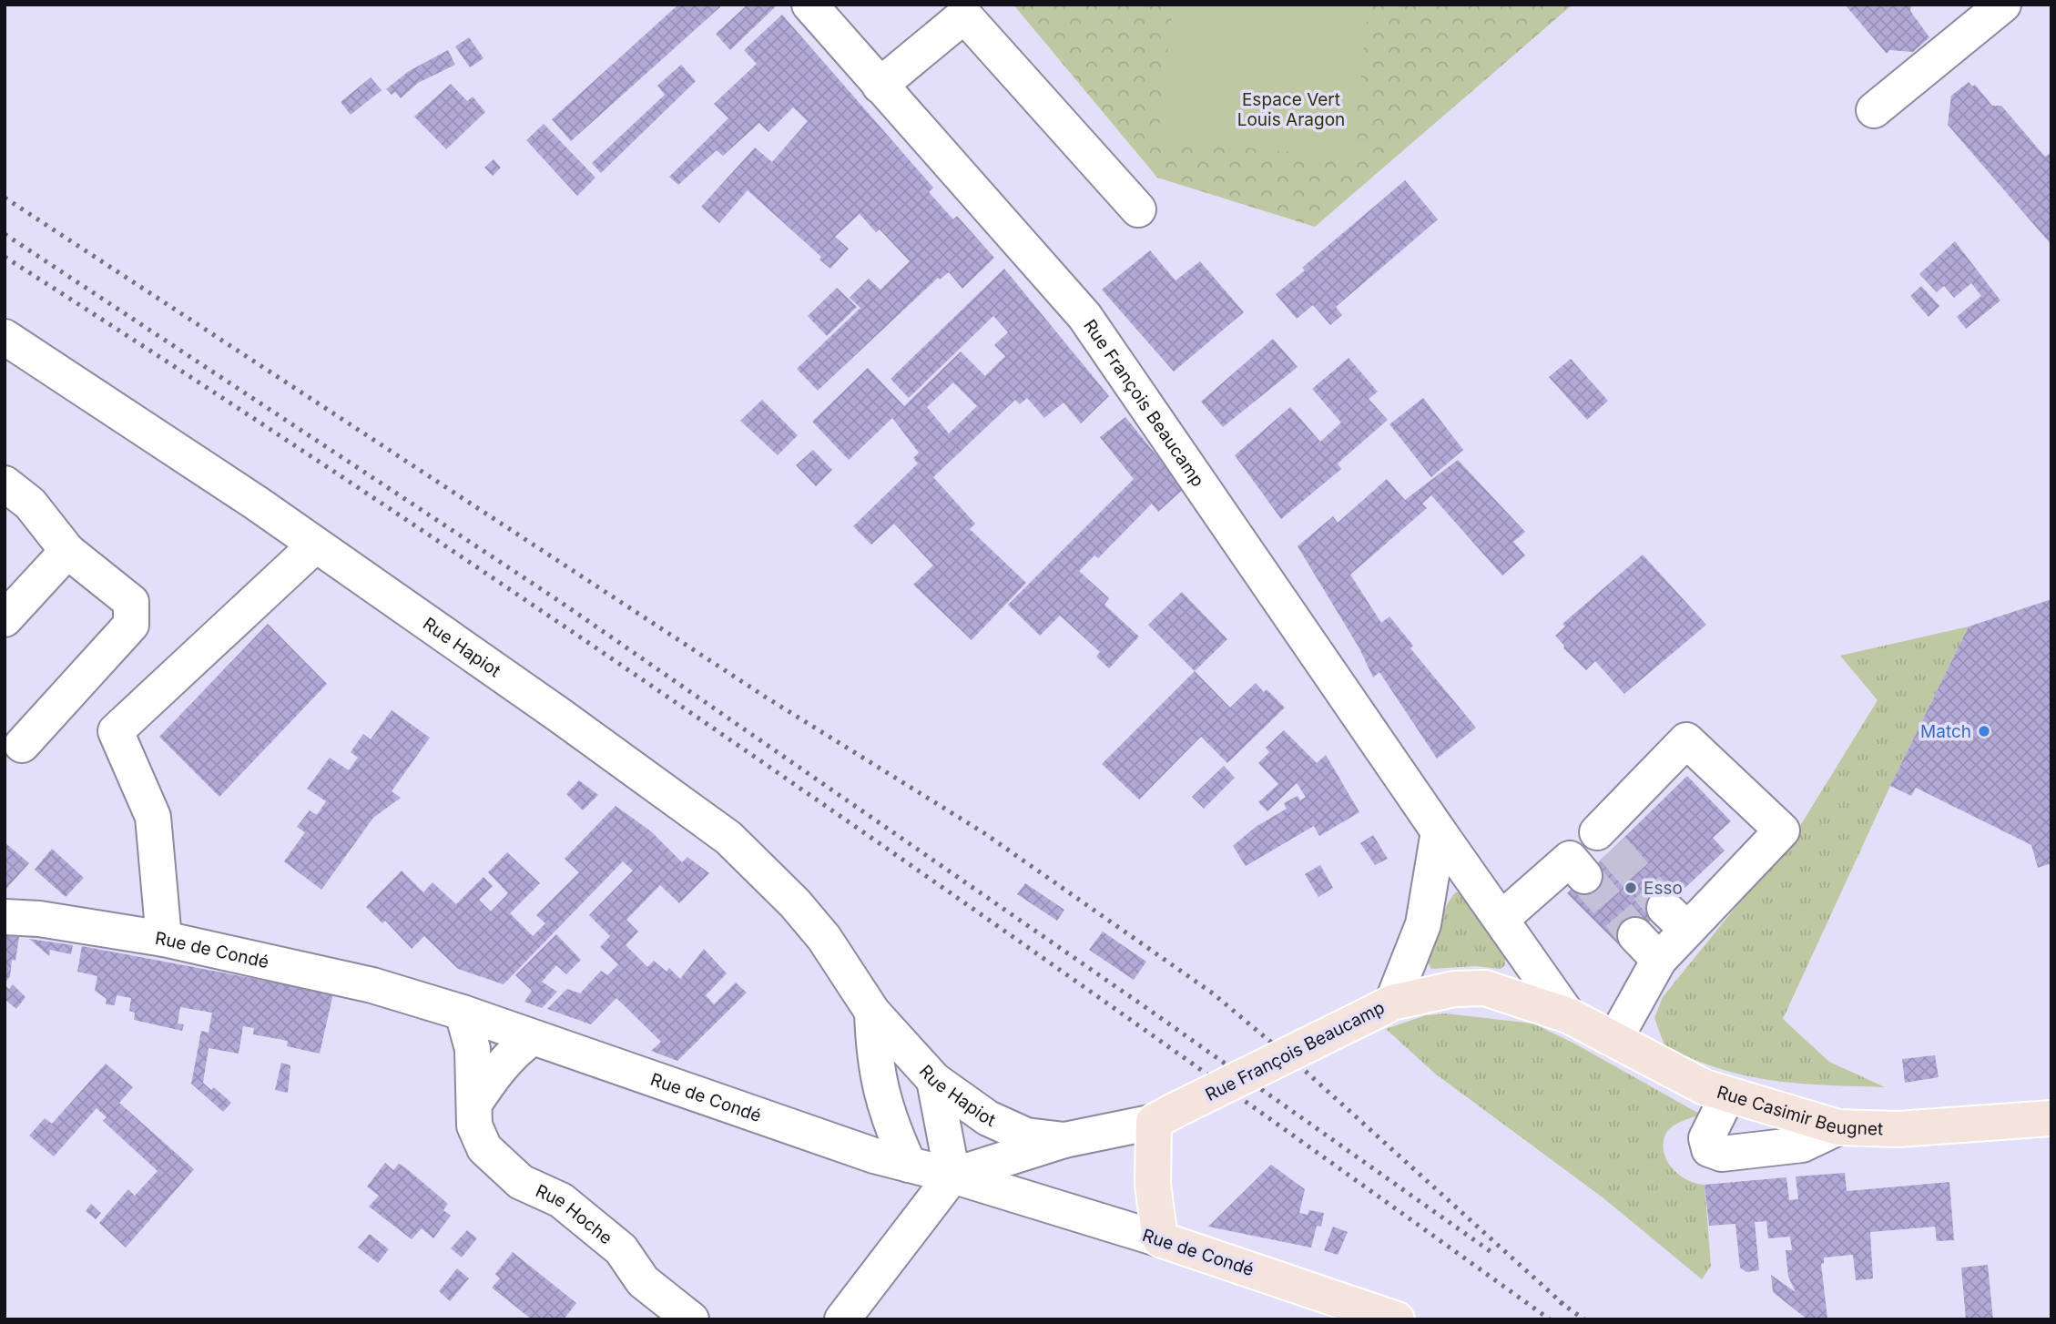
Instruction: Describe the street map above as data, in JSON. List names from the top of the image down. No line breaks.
{"streets":{"main road":["Rue François Beaucamp","Rue de Condé","Rue Casimir Beugnet"],"street":["Rue Hapiot","Rue Hoche"]},"crossings":[["Rue François Beaucamp","Rue Hapiot"],["Rue François Beaucamp","Rue Casimir Beugnet"],["Rue de Condé","Rue Hoche"]],"parks":["Espace Vert Louis Aragon"],"places":["Match","Esso"]}
